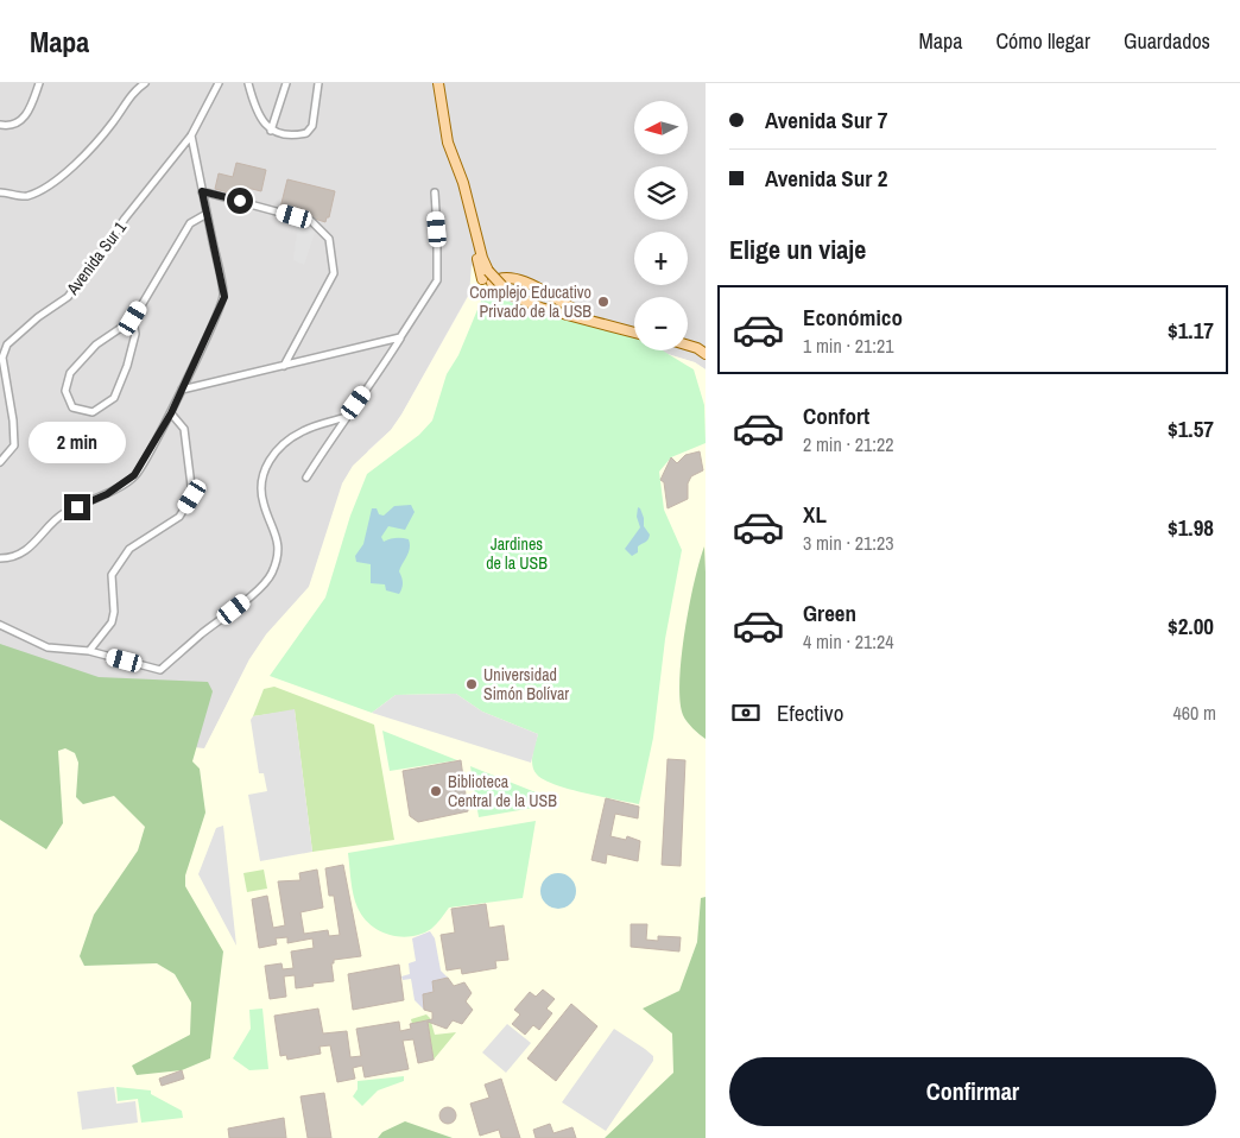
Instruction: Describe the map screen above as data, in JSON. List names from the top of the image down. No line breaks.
{"streets":{"street":["Avenida Sur 1"]},"parks":["Jardines de la USB"],"places":["Complejo Educativo Privado de la USB","Universidad Simón Bolívar","Biblioteca Central de la USB"],"north":"left","page":{"header":"Mapa","nav":["Mapa","Cómo llegar","Guardados"],"banner":["Avenida Sur 7","Avenida Sur 2"],"map_buttons":["+","−"],"heading":"Elige un viaje","list":[{"name":"Económico","note":"1 min · 21:21","value":"$1.17"},{"name":"Confort","note":"2 min · 21:22","value":"$1.57"},{"name":"XL","note":"3 min · 21:23","value":"$1.98"},{"name":"Green","note":"4 min · 21:24","value":"$2.00"}],"bubble":"2 min","pay":["Efectivo","460 m"],"buttons":"Confirmar"}}
